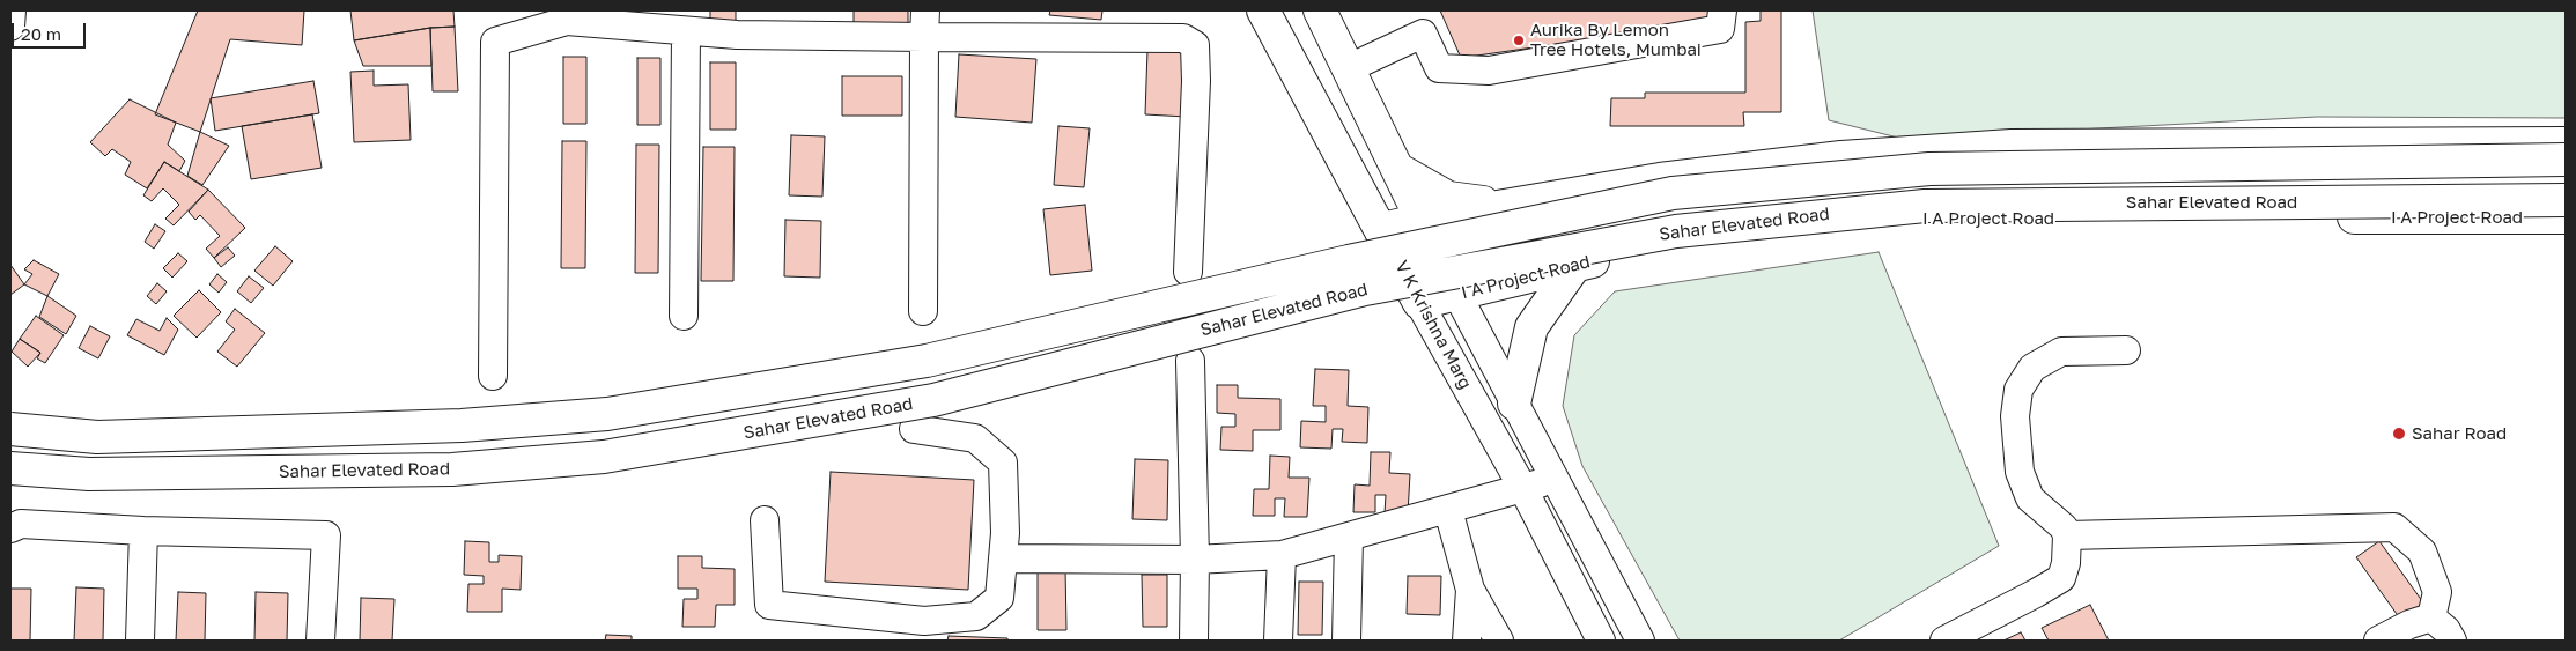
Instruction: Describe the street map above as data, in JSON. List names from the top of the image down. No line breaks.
{"streets":{"main road":["Sahar Elevated Road","I A Project Road","V K Krishna Marg"]},"crossings":[["I A Project Road","V K Krishna Marg"]],"places":["Aurika By Lemon Tree Hotels, Mumbai","Sahar Road"],"scale_bar":"20 m"}
